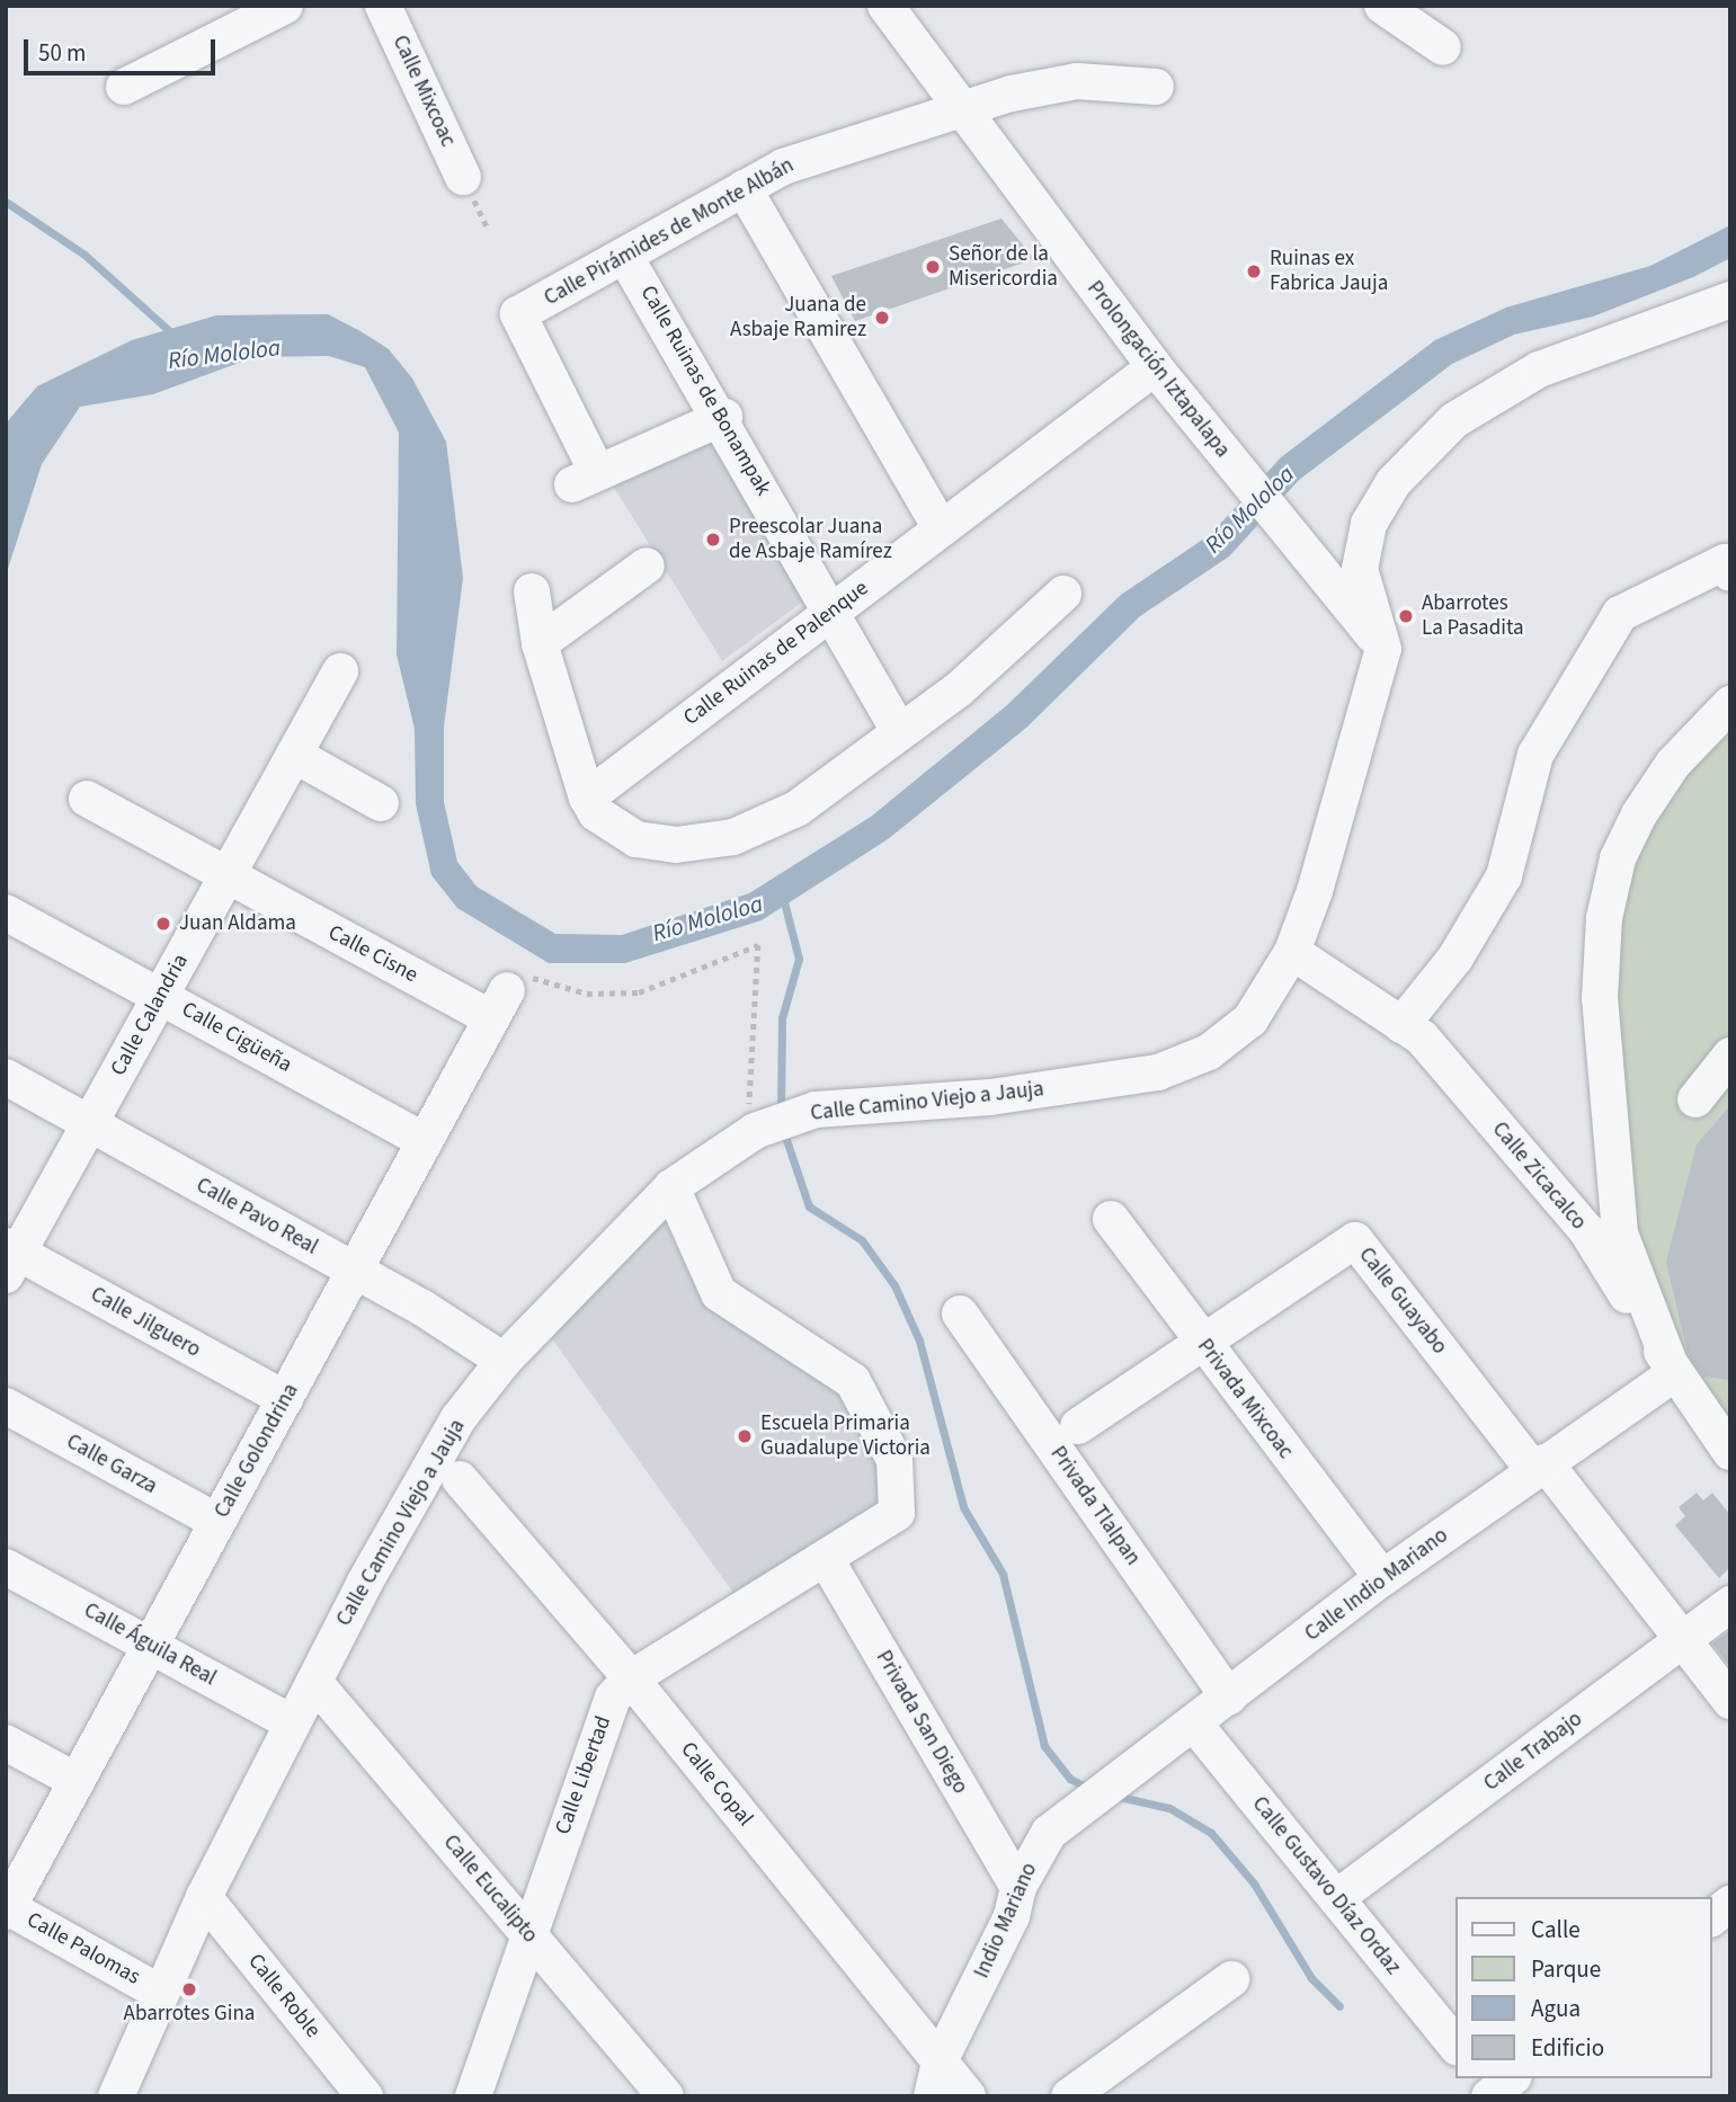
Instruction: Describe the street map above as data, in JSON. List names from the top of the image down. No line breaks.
{"streets":{"street":["Calle Mixcoac","Calle Pirámides de Monte Albán","Prolongación Iztapalapa","Calle Ruinas de Bonampak","Calle Ruinas de Palenque","Calle Cisne","Calle Calandria","Calle Cigüeña","Calle Camino Viejo a Jauja","Calle Zicacalco","Calle Pavo Real","Calle Guayabo","Calle Jilguero","Privada Mixcoac","Calle Golondrina","Calle Garza","Privada Tlalpan","Calle Indio Mariano","Calle Águila Real","Privada San Diego","Calle Trabajo","Calle Libertad","Calle Copal","Calle Gustavo Díaz Ordaz","Calle Eucalipto","Indio Mariano","Calle Palomas","Calle Roble"]},"crossings":[["Calle Pirámides de Monte Albán","Prolongación Iztapalapa"],["Calle Pirámides de Monte Albán","Calle Ruinas de Bonampak"],["Prolongación Iztapalapa","Calle Ruinas de Palenque"],["Prolongación Iztapalapa","Calle Camino Viejo a Jauja"],["Calle Ruinas de Bonampak","Calle Ruinas de Palenque"],["Calle Cisne","Calle Calandria"],["Calle Cisne","Calle Golondrina"],["Calle Calandria","Calle Cigüeña"],["Calle Calandria","Calle Pavo Real"],["Calle Calandria","Calle Jilguero"],["Calle Cigüeña","Calle Golondrina"],["Calle Camino Viejo a Jauja","Calle Zicacalco"],["Calle Camino Viejo a Jauja","Calle Pavo Real"],["Calle Camino Viejo a Jauja","Calle Águila Real"],["Calle Camino Viejo a Jauja","Calle Libertad"],["Calle Camino Viejo a Jauja","Calle Eucalipto"],["Calle Camino Viejo a Jauja","Calle Palomas"],["Calle Camino Viejo a Jauja","Calle Roble"],["Calle Zicacalco","Calle Indio Mariano"],["Calle Pavo Real","Calle Golondrina"],["Calle Guayabo","Privada Mixcoac"],["Calle Guayabo","Calle Indio Mariano"],["Calle Guayabo","Calle Trabajo"],["Calle Jilguero","Calle Golondrina"],["Privada Mixcoac","Calle Indio Mariano"],["Calle Golondrina","Calle Garza"],["Calle Golondrina","Calle Águila Real"],["Calle Golondrina","Calle Palomas"],["Privada Tlalpan","Calle Indio Mariano"],["Calle Indio Mariano","Calle Gustavo Díaz Ordaz"],["Calle Indio Mariano","Indio Mariano"],["Privada San Diego","Calle Libertad"],["Privada San Diego","Indio Mariano"],["Calle Trabajo","Calle Gustavo Díaz Ordaz"],["Calle Libertad","Calle Copal"],["Calle Libertad","Calle Eucalipto"],["Calle Copal","Indio Mariano"]],"water":["Río Mololoa"],"places":["Señor de la Misericordia","Ruinas ex Fabrica Jauja","Juana de Asbaje Ramirez","Preescolar Juana de Asbaje Ramírez","Abarrotes La Pasadita","Juan Aldama","Escuela Primaria Guadalupe Victoria","Abarrotes Gina"],"legend":["Calle","Parque","Agua","Edificio"],"scale_bar":"50 m"}
